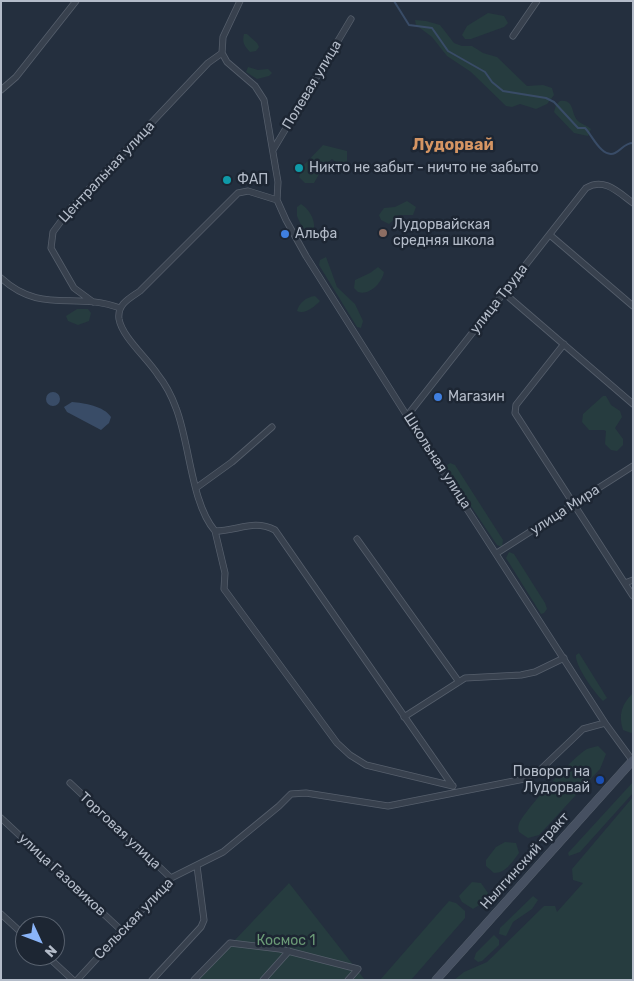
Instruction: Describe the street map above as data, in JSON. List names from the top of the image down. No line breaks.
{"streets":{"main road":["Нылгинский тракт"],"street":["Полевая улица","Центральная улица","улица Труда","Школьная улица","улица Мира","Торговая улица","улица Газовиков","Сельская улица"]},"crossings":[["Полевая улица","Школьная улица"],["улица Труда","Школьная улица"],["Школьная улица","улица Мира"],["Школьная улица","Нылгинский тракт"],["Торговая улица","Сельская улица"],["улица Газовиков","Сельская улица"]],"districts":["Лудорвай"],"parks":["Космос 1"],"places":["Никто не забыт - ничто не забыто","ФАП","Лудорвайская средняя школа","Альфа","Магазин","Поворот на Лудорвай"],"north":"bottom right"}
